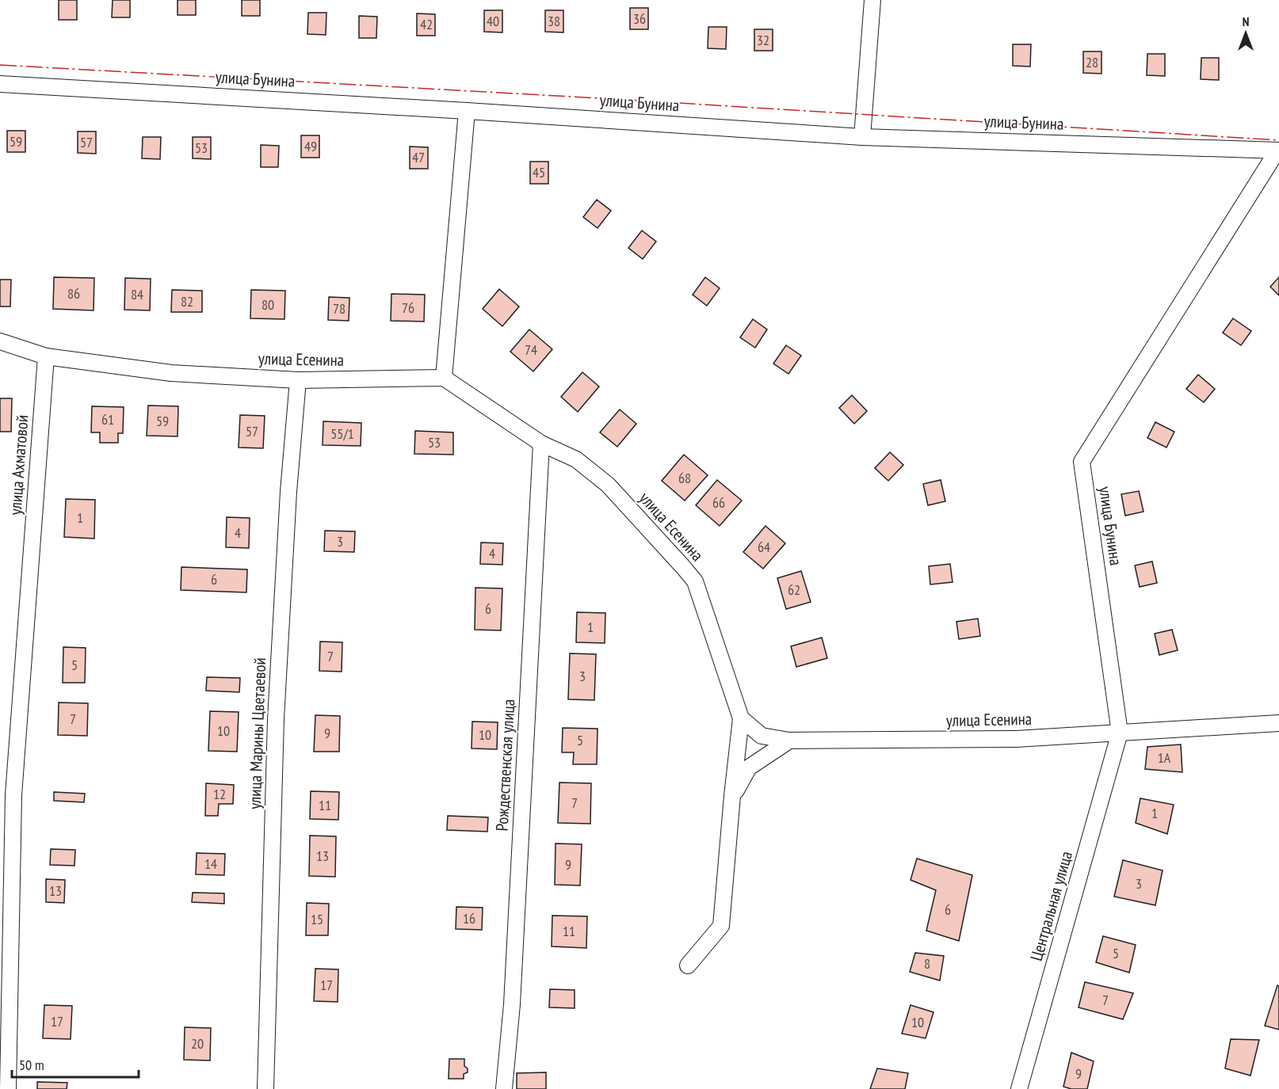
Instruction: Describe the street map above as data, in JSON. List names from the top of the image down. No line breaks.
{"streets":{"street":["улица Бунина","улица Есенина","улица Ахматовой","улица Марины Цветаевой","Рождественская улица","Центральная улица"]},"crossings":[["улица Бунина","улица Есенина"],["улица Бунина","Центральная улица"],["улица Есенина","улица Ахматовой"],["улица Есенина","улица Марины Цветаевой"],["улица Есенина","Рождественская улица"],["улица Есенина","Центральная улица"]],"house_numbers":["36","40","38","42","32","28","59","57","49","53","47","45","86","84","82","80","76","78","74","61","59","57","55/1","53","68","66","1","4","3","64","4","6","62","6","1","7","5","3","7","10","9","10","5","1А","12","7","11","1","13","14","9","3","13","6","16","15","11","5","8","17","7","17","10","20","9"],"scale_bar":"50 m","north":"top"}
